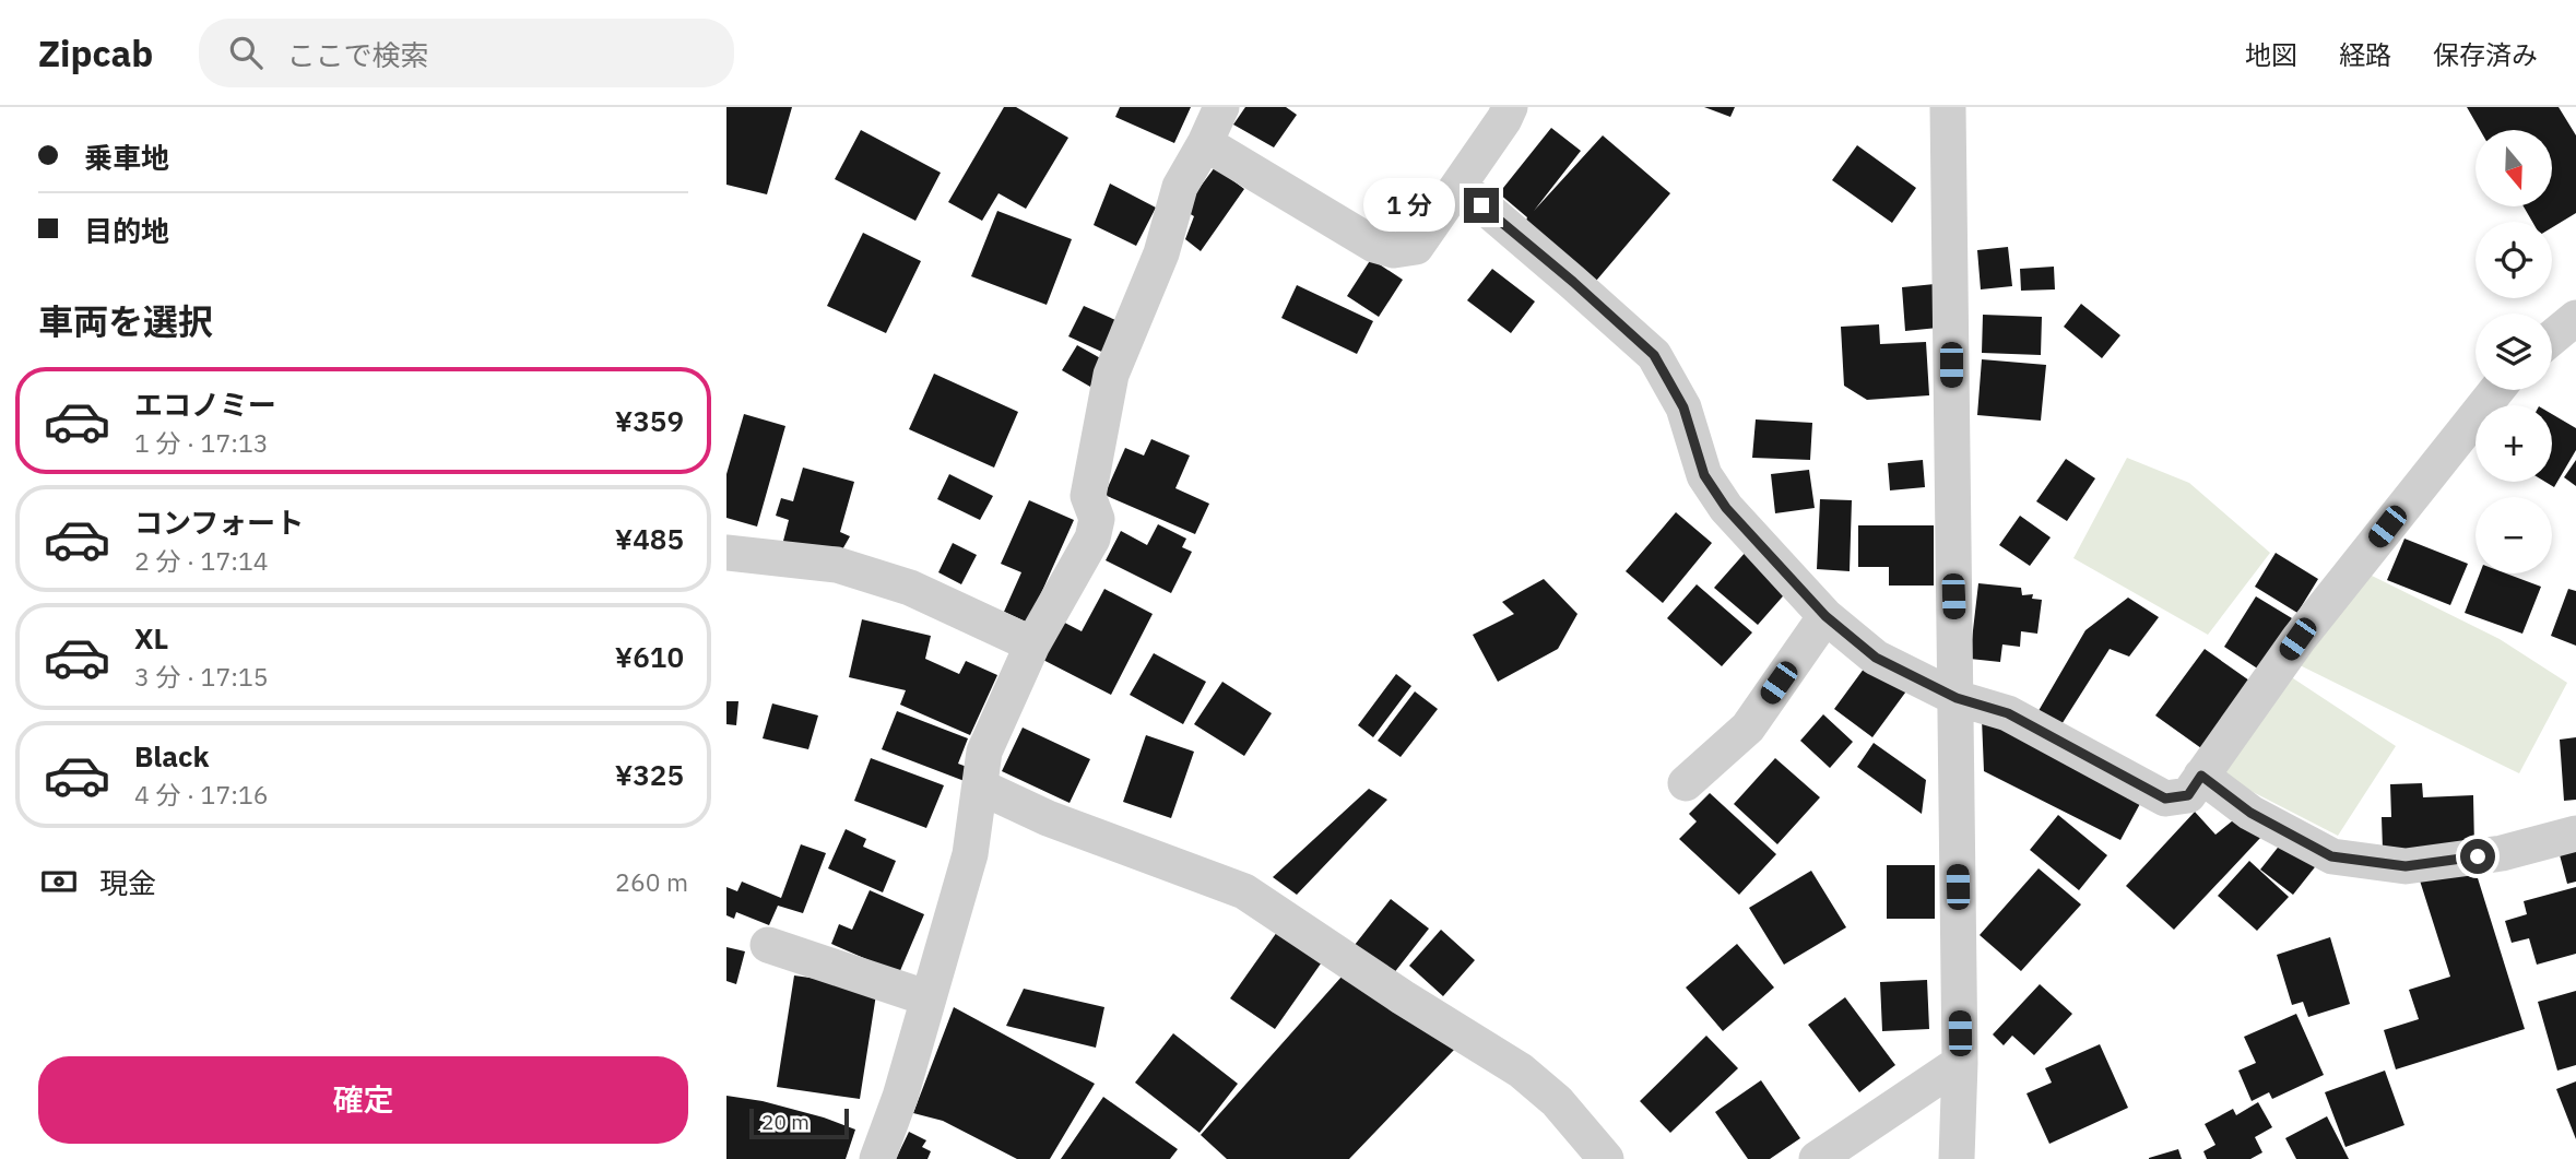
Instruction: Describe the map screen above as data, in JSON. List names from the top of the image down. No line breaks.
{"scale_bar":"20 m","north":"bottom","page":{"header":"Zipcab","search":"ここで検索","nav":["地図","経路","保存済み"],"banner":["乗車地","目的地"],"map_buttons":["+","−"],"bubble":"1 分","heading":"車両を選択","list":[{"name":"エコノミー","note":"1 分 · 17:13","value":"¥359"},{"name":"コンフォート","note":"2 分 · 17:14","value":"¥485"},{"name":"XL","note":"3 分 · 17:15","value":"¥610"},{"name":"Black","note":"4 分 · 17:16","value":"¥325"}],"pay":["現金","260 m"],"buttons":"確定","scale":"20 m"}}
